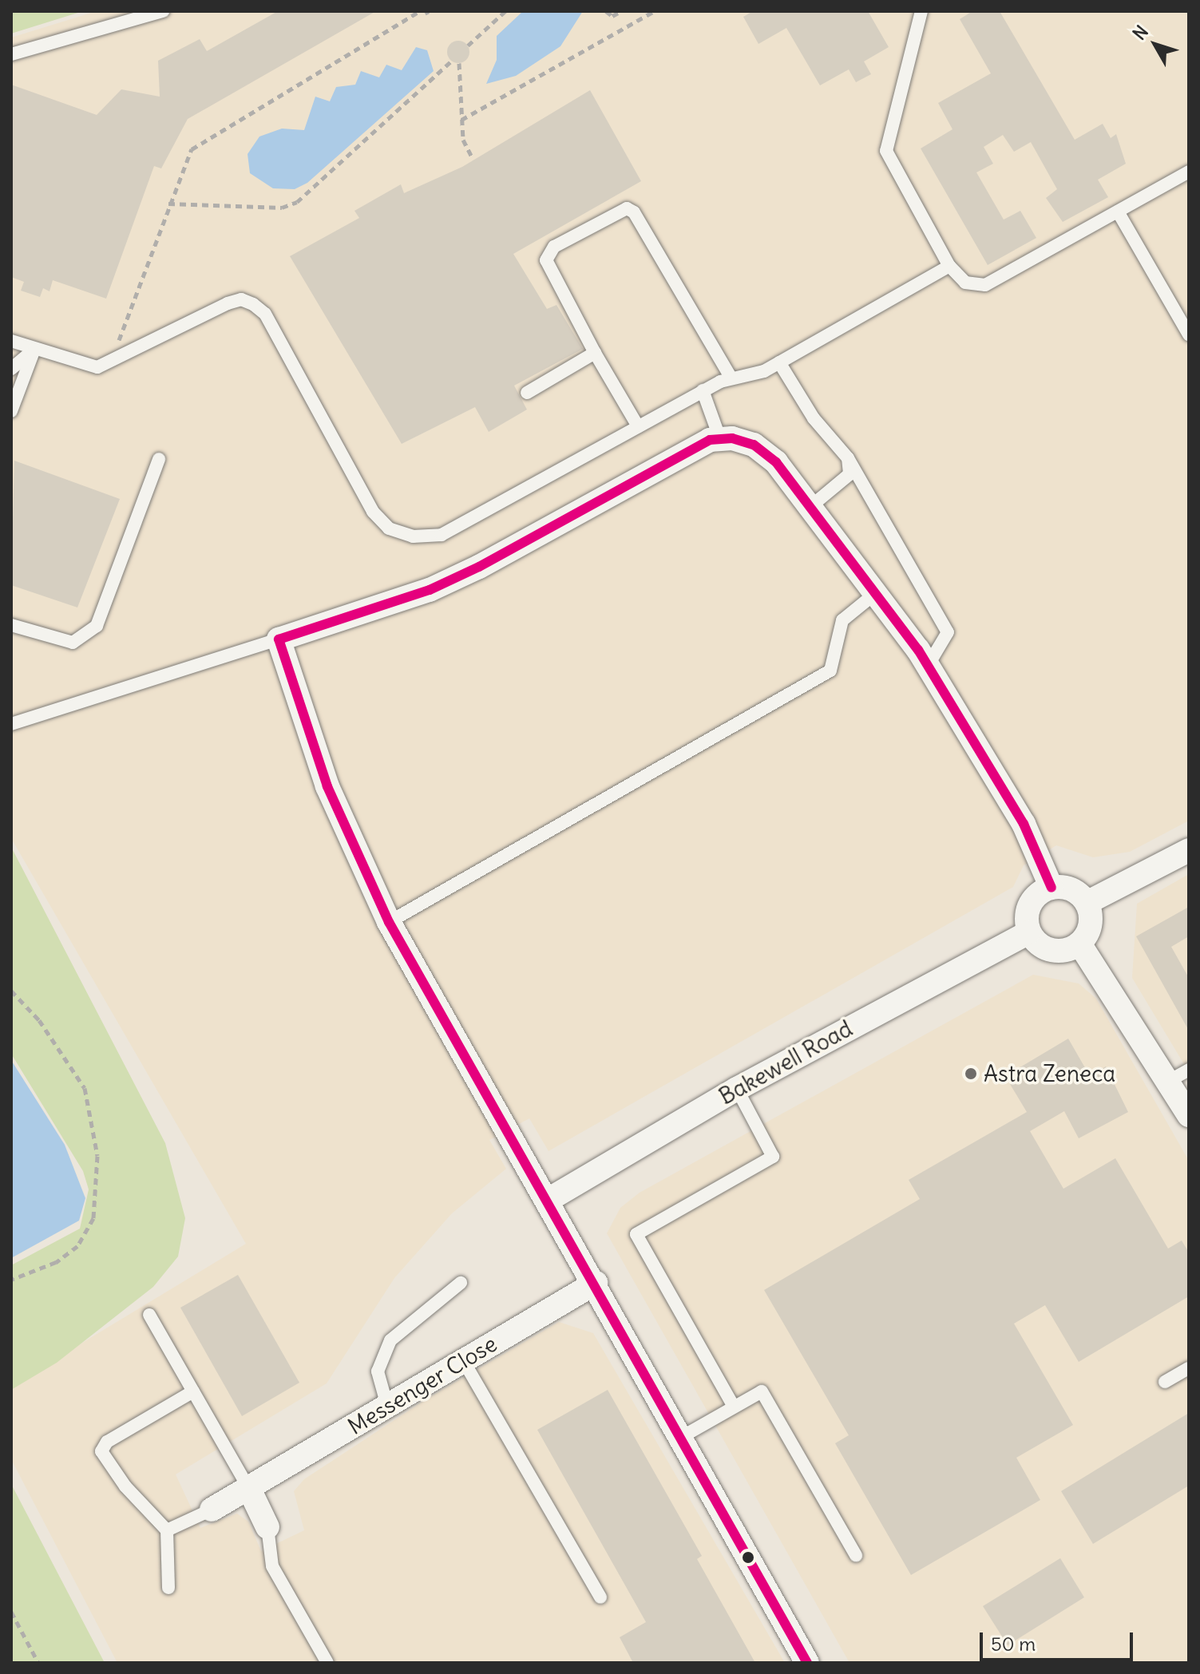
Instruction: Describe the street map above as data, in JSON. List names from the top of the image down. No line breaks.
{"streets":{"street":["Bakewell Road","Messenger Close"]},"places":["Astra Zeneca"],"scale_bar":"50 m","north":"top left"}
